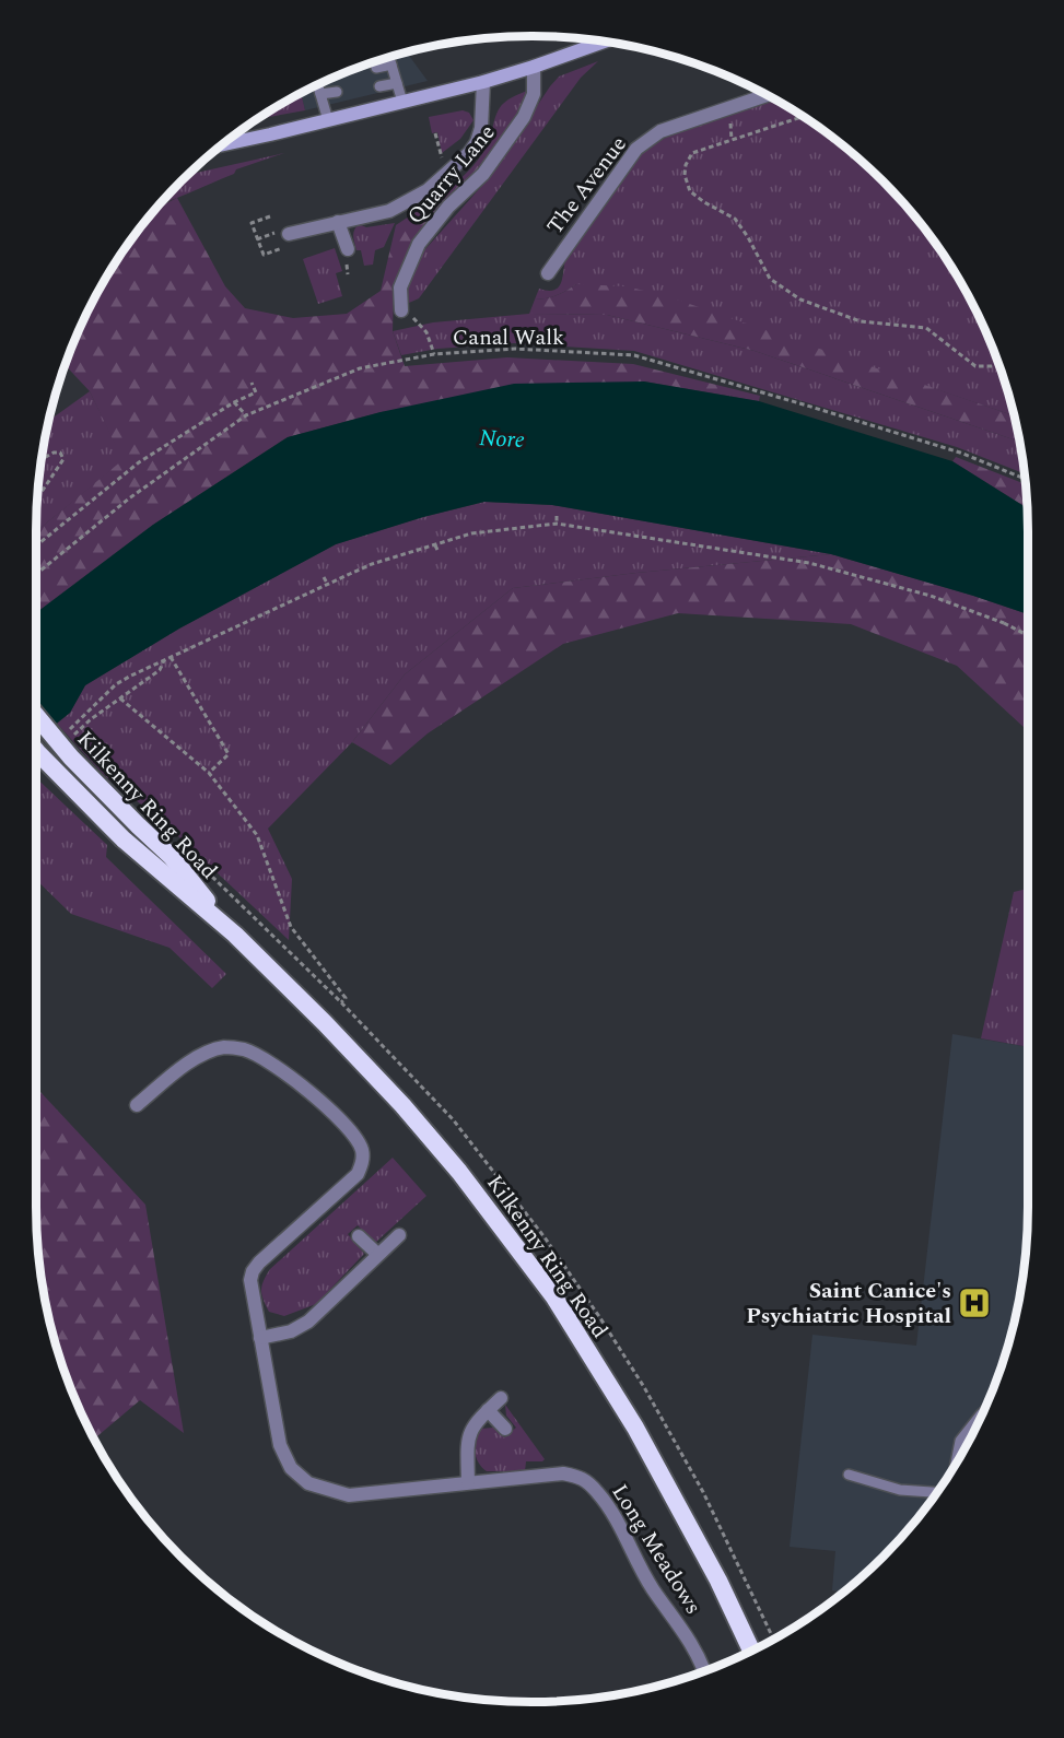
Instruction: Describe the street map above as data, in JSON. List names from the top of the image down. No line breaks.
{"streets":{"highway":["Kilkenny Ring Road"],"street":["Quarry Lane","The Avenue","Long Meadows"],"path":["Canal Walk"]},"water":["Nore"],"places":{"hospital":["Saint Canice's Psychiatric Hospital"]}}
